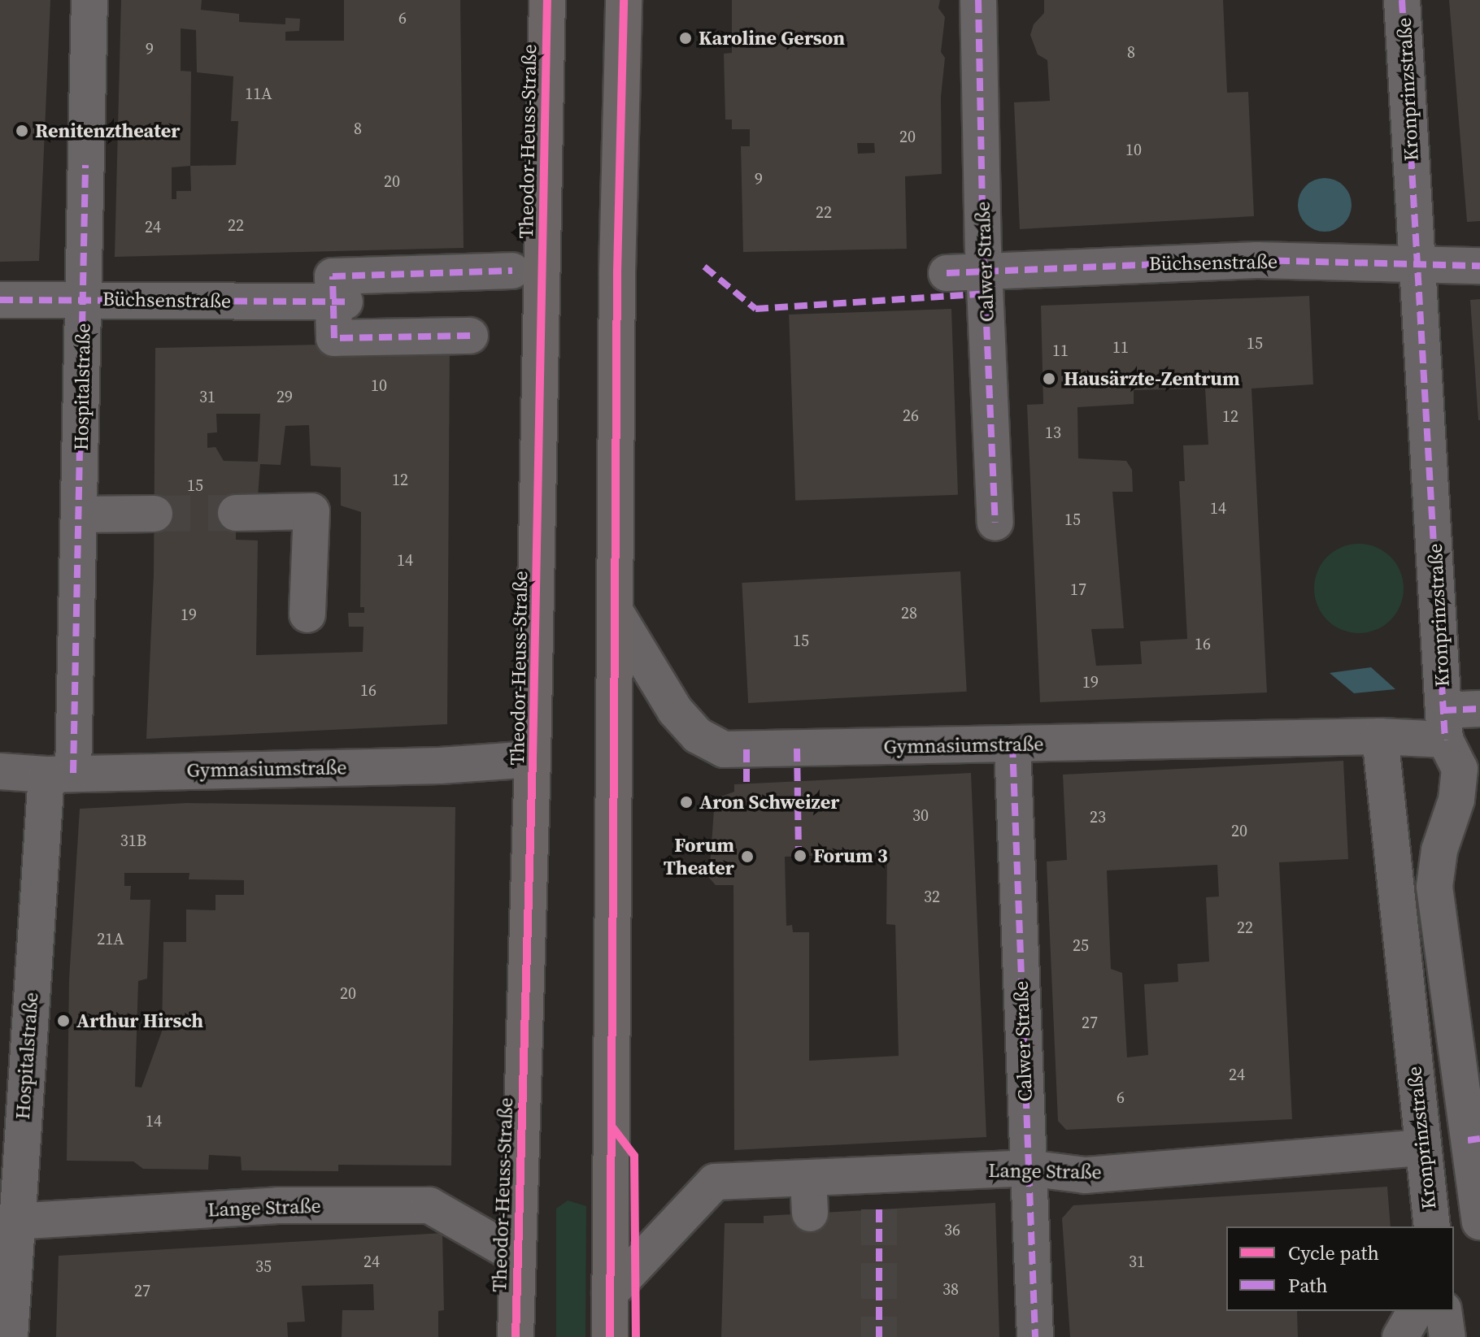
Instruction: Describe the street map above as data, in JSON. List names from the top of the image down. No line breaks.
{"streets":{"main road":["Theodor-Heuss-Straße"],"street":["Kronprinzstraße","Calwer Straße","Büchsenstraße","Hospitalstraße","Gymnasiumstraße","Lange Straße"]},"crossings":[["Kronprinzstraße","Büchsenstraße"],["Kronprinzstraße","Gymnasiumstraße"],["Kronprinzstraße","Lange Straße"],["Theodor-Heuss-Straße","Gymnasiumstraße"],["Theodor-Heuss-Straße","Lange Straße"],["Calwer Straße","Büchsenstraße"],["Calwer Straße","Gymnasiumstraße"],["Calwer Straße","Lange Straße"],["Büchsenstraße","Hospitalstraße"],["Hospitalstraße","Gymnasiumstraße"],["Hospitalstraße","Lange Straße"]],"places":["Karoline Gerson","Renitenztheater","Hausärzte-Zentrum","Aron Schweizer","Forum 3","Forum Theater","Arthur Hirsch"],"house_numbers":["6","9","8","11A","8","20","10","9","20","22","22","24","15","11","11","10","31","29","26","12","13","12","15","14","15","14","17","28","19","15","16","19","16","30","23","20","31B","32","22","21A","25","20","27","24","6","14","36","24","31","35","38","27"],"legend":["Cycle path","Path"]}
